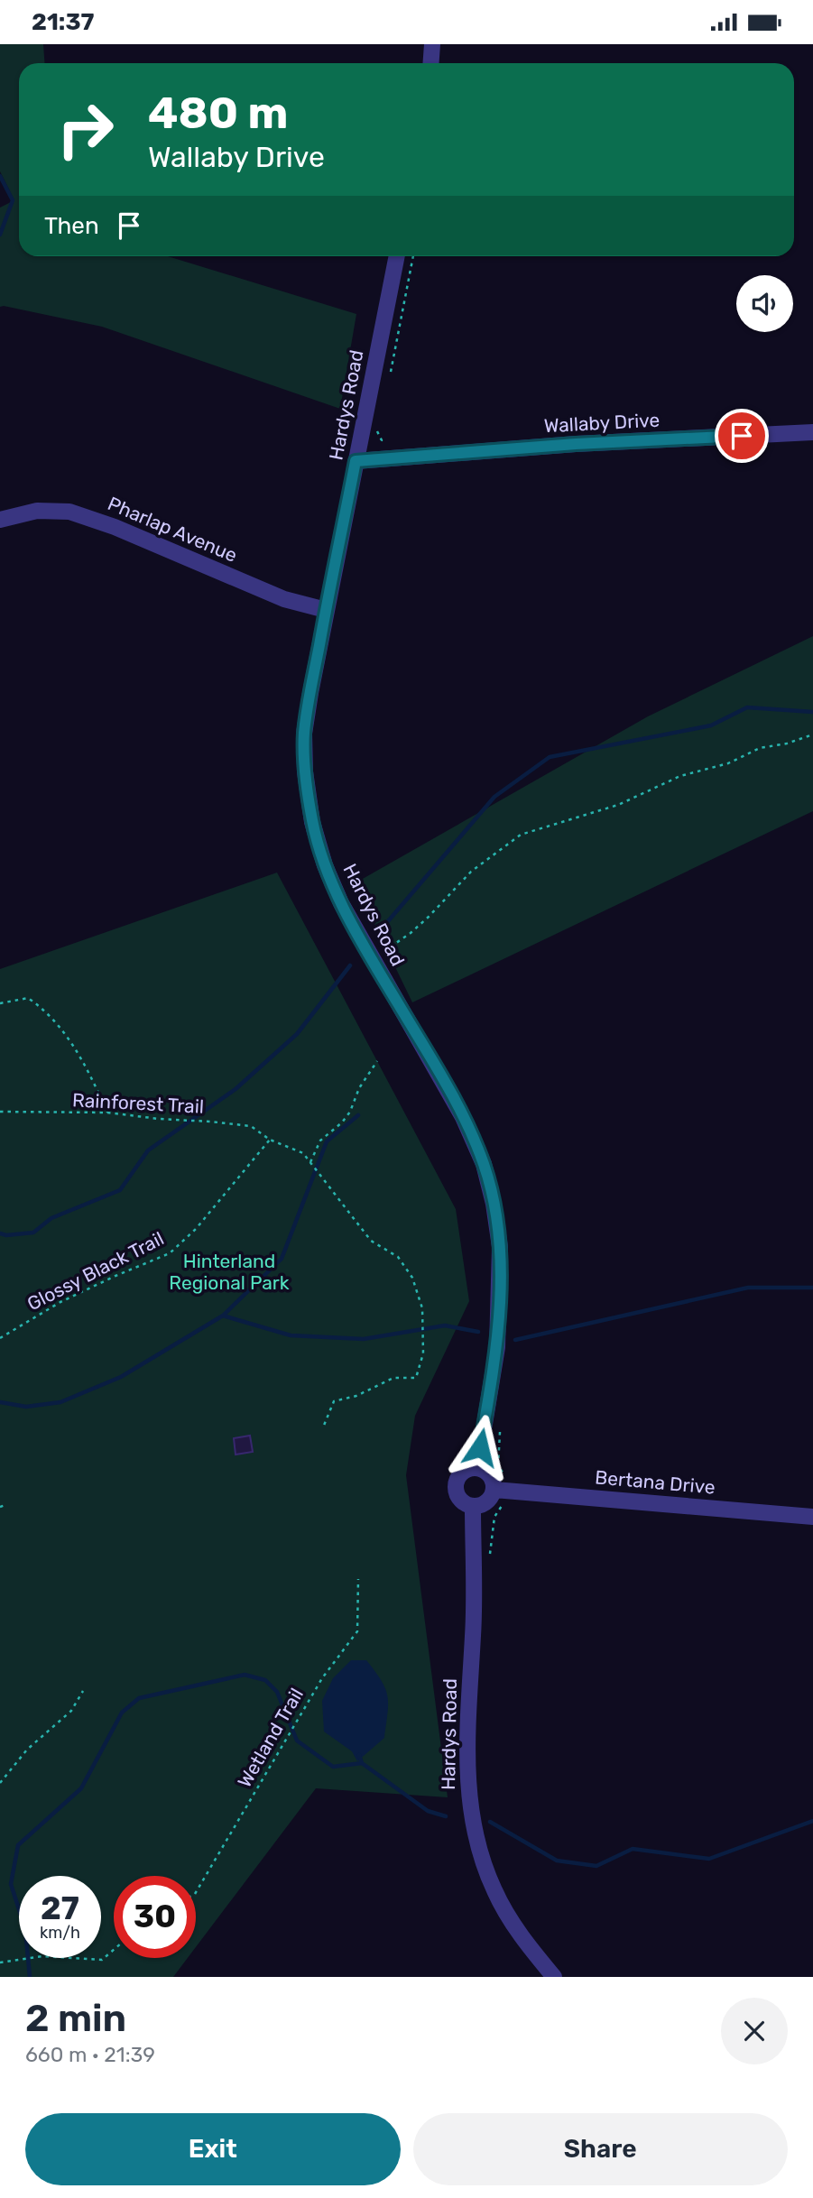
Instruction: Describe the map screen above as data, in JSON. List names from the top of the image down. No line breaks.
{"streets":{"street":["Hardys Road","Wallaby Drive","Pharlap Avenue","Bertana Drive"],"path":["Rainforest Trail","Glossy Black Trail","Wetland Trail"]},"crossings":[["Hardys Road","Wallaby Drive"],["Hardys Road","Pharlap Avenue"],["Hardys Road","Bertana Drive"],["Rainforest Trail","Glossy Black Trail"]],"parks":["Hinterland Regional Park"],"page":{"status":"21:37","turn":["480 m","Wallaby Drive"],"then":"Then","speed":"27 km/h","limit":"30","heading":["2 min","660 m · 21:39"],"buttons":["Exit","Share"]}}
